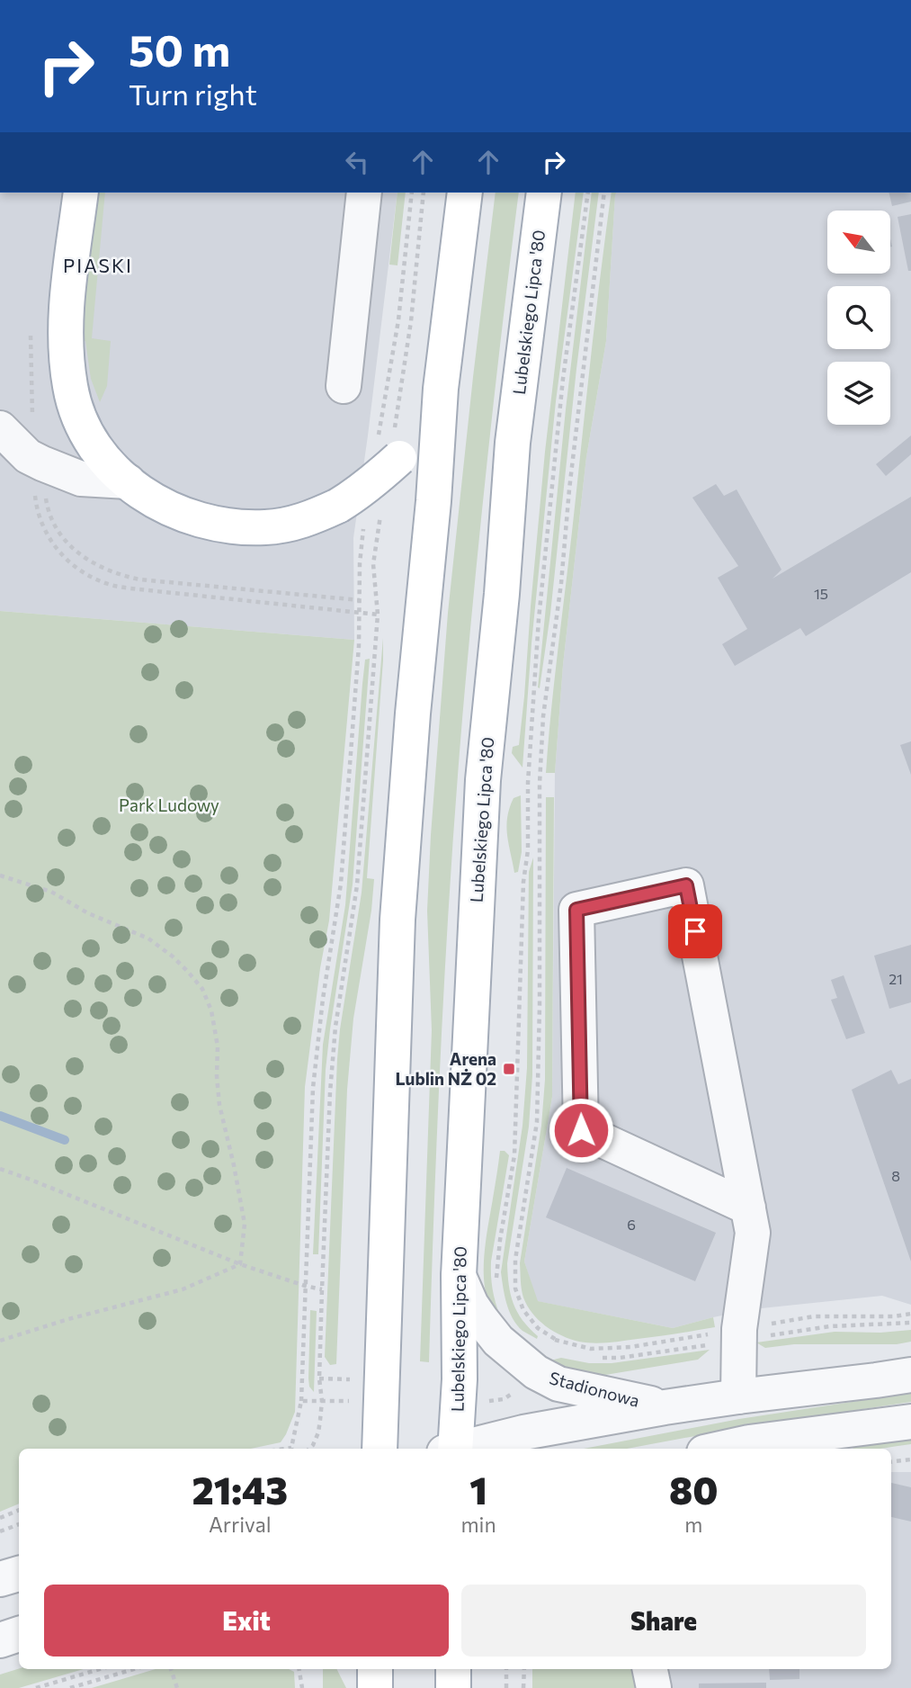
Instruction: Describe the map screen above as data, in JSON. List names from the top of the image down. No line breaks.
{"streets":{"main road":["Lubelskiego Lipca '80"],"street":["Stadionowa"]},"crossings":[["Lubelskiego Lipca '80","Stadionowa"]],"districts":["PIASKI"],"parks":["Park Ludowy"],"places":{"transit":["Arena Lublin NŻ 02"]},"house_numbers":["15","21","8","6"],"north":"top left","page":{"turn":["50 m","Turn right"],"eta":["21:43","Arrival","1","min","80","m"],"buttons":["Exit","Share"]}}
